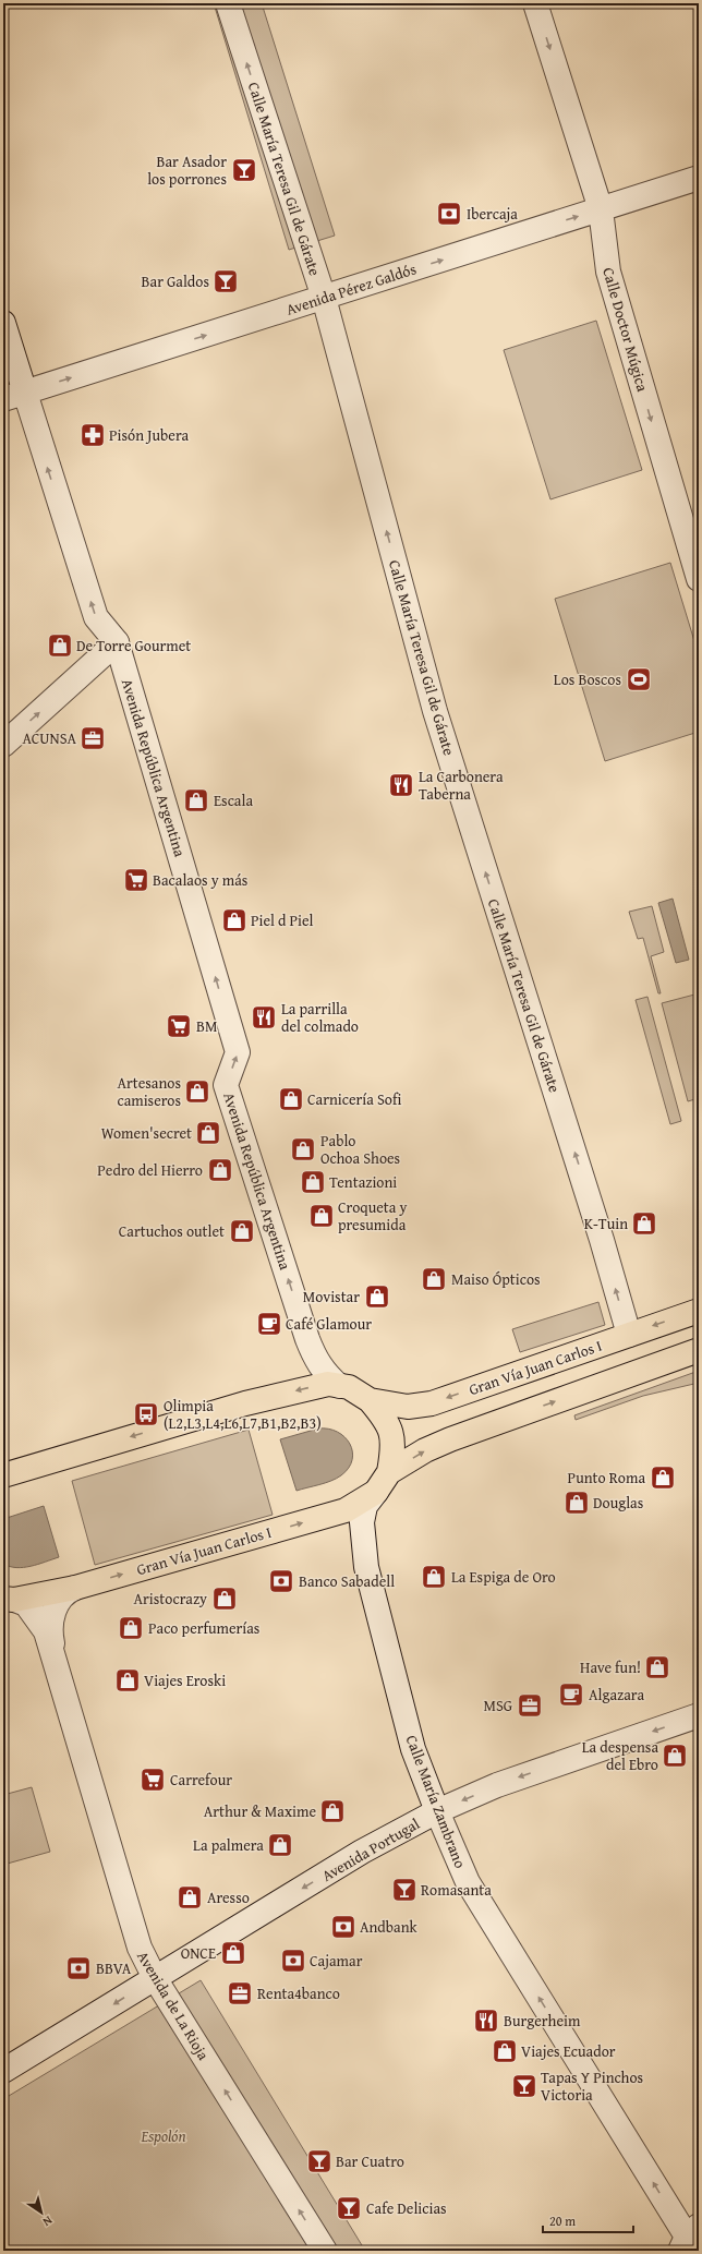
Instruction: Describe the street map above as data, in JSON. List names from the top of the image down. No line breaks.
{"streets":{"main road":["Gran Vía Juan Carlos I"],"street":["Calle María Teresa Gil de Gárate","Avenida Pérez Galdós","Calle Doctor Múgica","Avenida República Argentina","Calle María Zambrano","Avenida Portugal","Avenida de La Rioja"]},"crossings":[["Calle María Teresa Gil de Gárate","Avenida Pérez Galdós"],["Calle María Teresa Gil de Gárate","Gran Vía Juan Carlos I"],["Avenida Pérez Galdós","Calle Doctor Múgica"],["Avenida Pérez Galdós","Avenida República Argentina"],["Avenida República Argentina","Gran Vía Juan Carlos I"],["Gran Vía Juan Carlos I","Calle María Zambrano"],["Gran Vía Juan Carlos I","Avenida de La Rioja"],["Calle María Zambrano","Avenida Portugal"],["Avenida Portugal","Avenida de La Rioja"]],"one_way":["Calle María Teresa Gil de Gárate","Avenida Pérez Galdós","Calle Doctor Múgica","Avenida República Argentina","Calle María Zambrano","Avenida Portugal","Avenida de La Rioja"],"parks":["Espolón"],"places":{"bar":["Bar Asador los porrones","Bar Galdos","Romasanta","Tapas Y Pinchos Victoria","Bar Cuatro","Cafe Delicias"],"bank":["Ibercaja","Banco Sabadell","Andbank","Cajamar","BBVA"],"pharmacy":["Pisón Jubera"],"shop":["De Torre Gourmet","Escala","Piel d Piel","Artesanos camiseros","Carnicería Sofi","Women'secret","Pablo Ochoa Shoes","Pedro del Hierro","Tentazioni","Croqueta y presumida","K-Tuin","Cartuchos outlet","Maiso Ópticos","Movistar","Punto Roma","Douglas","La Espiga de Oro","Aristocrazy","Paco perfumerías","Have fun!","Viajes Eroski","La despensa del Ebro","Arthur & Maxime","La palmera","Aresso","ONCE","Viajes Ecuador"],"sports":["Los Boscos"],"office":["ACUNSA","MSG","Renta4banco"],"restaurant":["La Carbonera Taberna","La parrilla del colmado","Burgerheim"],"supermarket":["Bacalaos y más","BM","Carrefour"],"cafe":["Café Glamour","Algazara"],"bus stop":["Olimpia (L2,L3,L4,L6,L7,B1,B2,B3)"]},"scale_bar":"20 m","north":"bottom right"}
